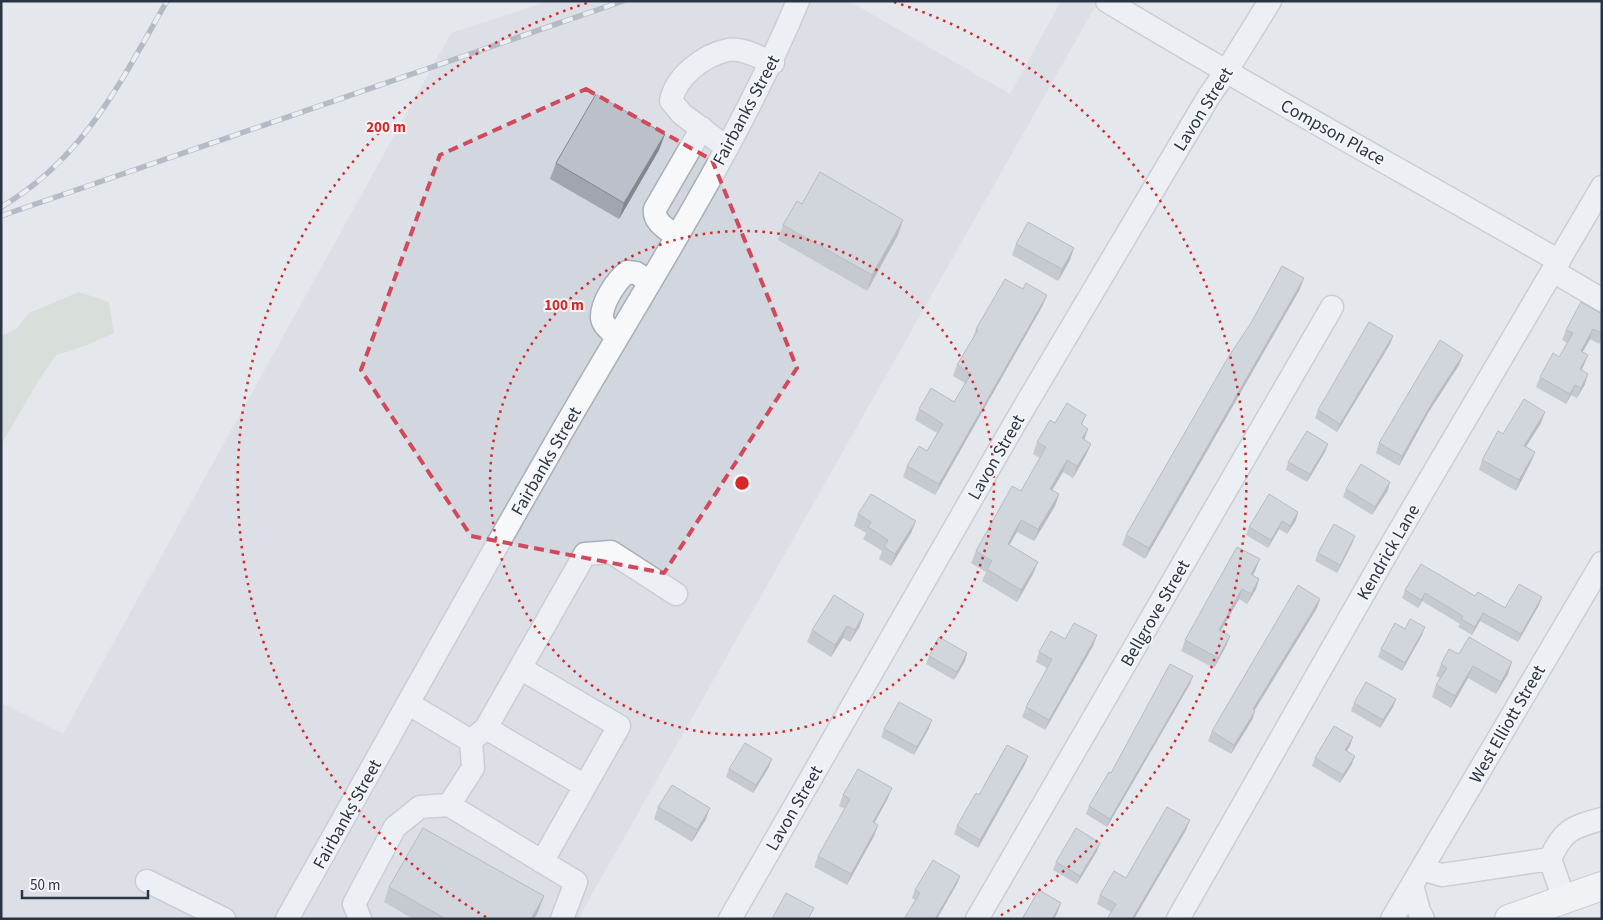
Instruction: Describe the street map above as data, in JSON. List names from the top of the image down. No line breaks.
{"streets":{"street":["Lavon Street","Fairbanks Street","Compson Place","Kendrick Lane","Bellgrove Street","West Elliott Street"]},"crossings":[["Lavon Street","Compson Place"],["Compson Place","Kendrick Lane"]],"scale_bar":"50 m","rings":["200 m","100 m"]}
